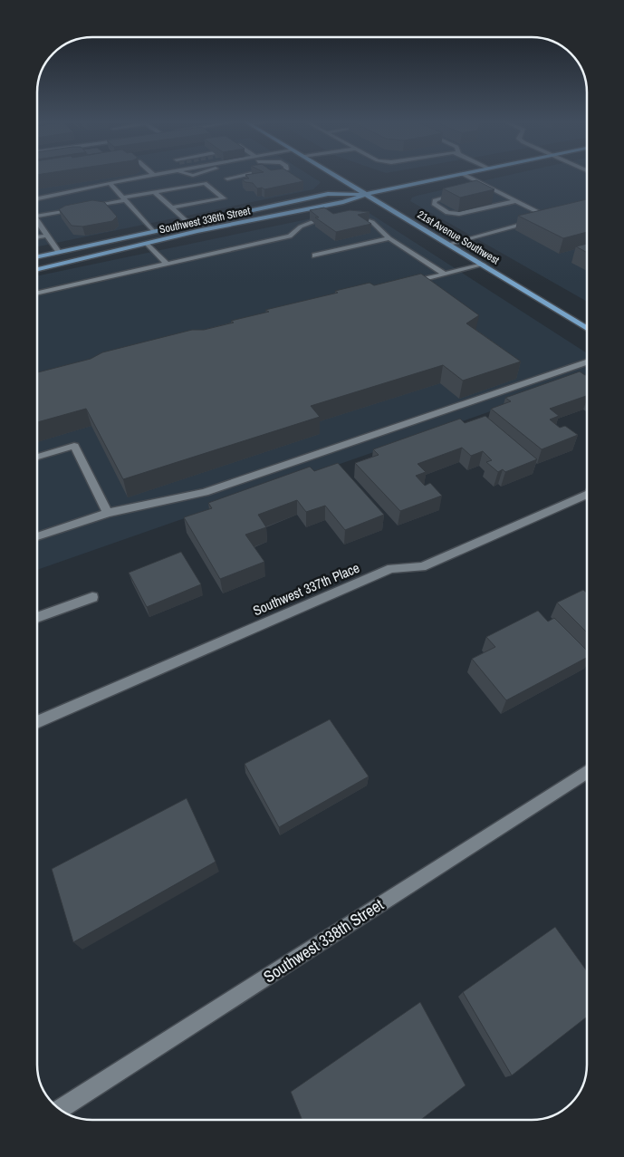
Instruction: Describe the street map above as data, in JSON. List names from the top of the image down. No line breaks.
{"streets":{"main road":["Southwest 336th Street","21st Avenue Southwest"],"street":["Southwest 337th Place","Southwest 338th Street"]},"crossings":[["Southwest 336th Street","21st Avenue Southwest"]]}
